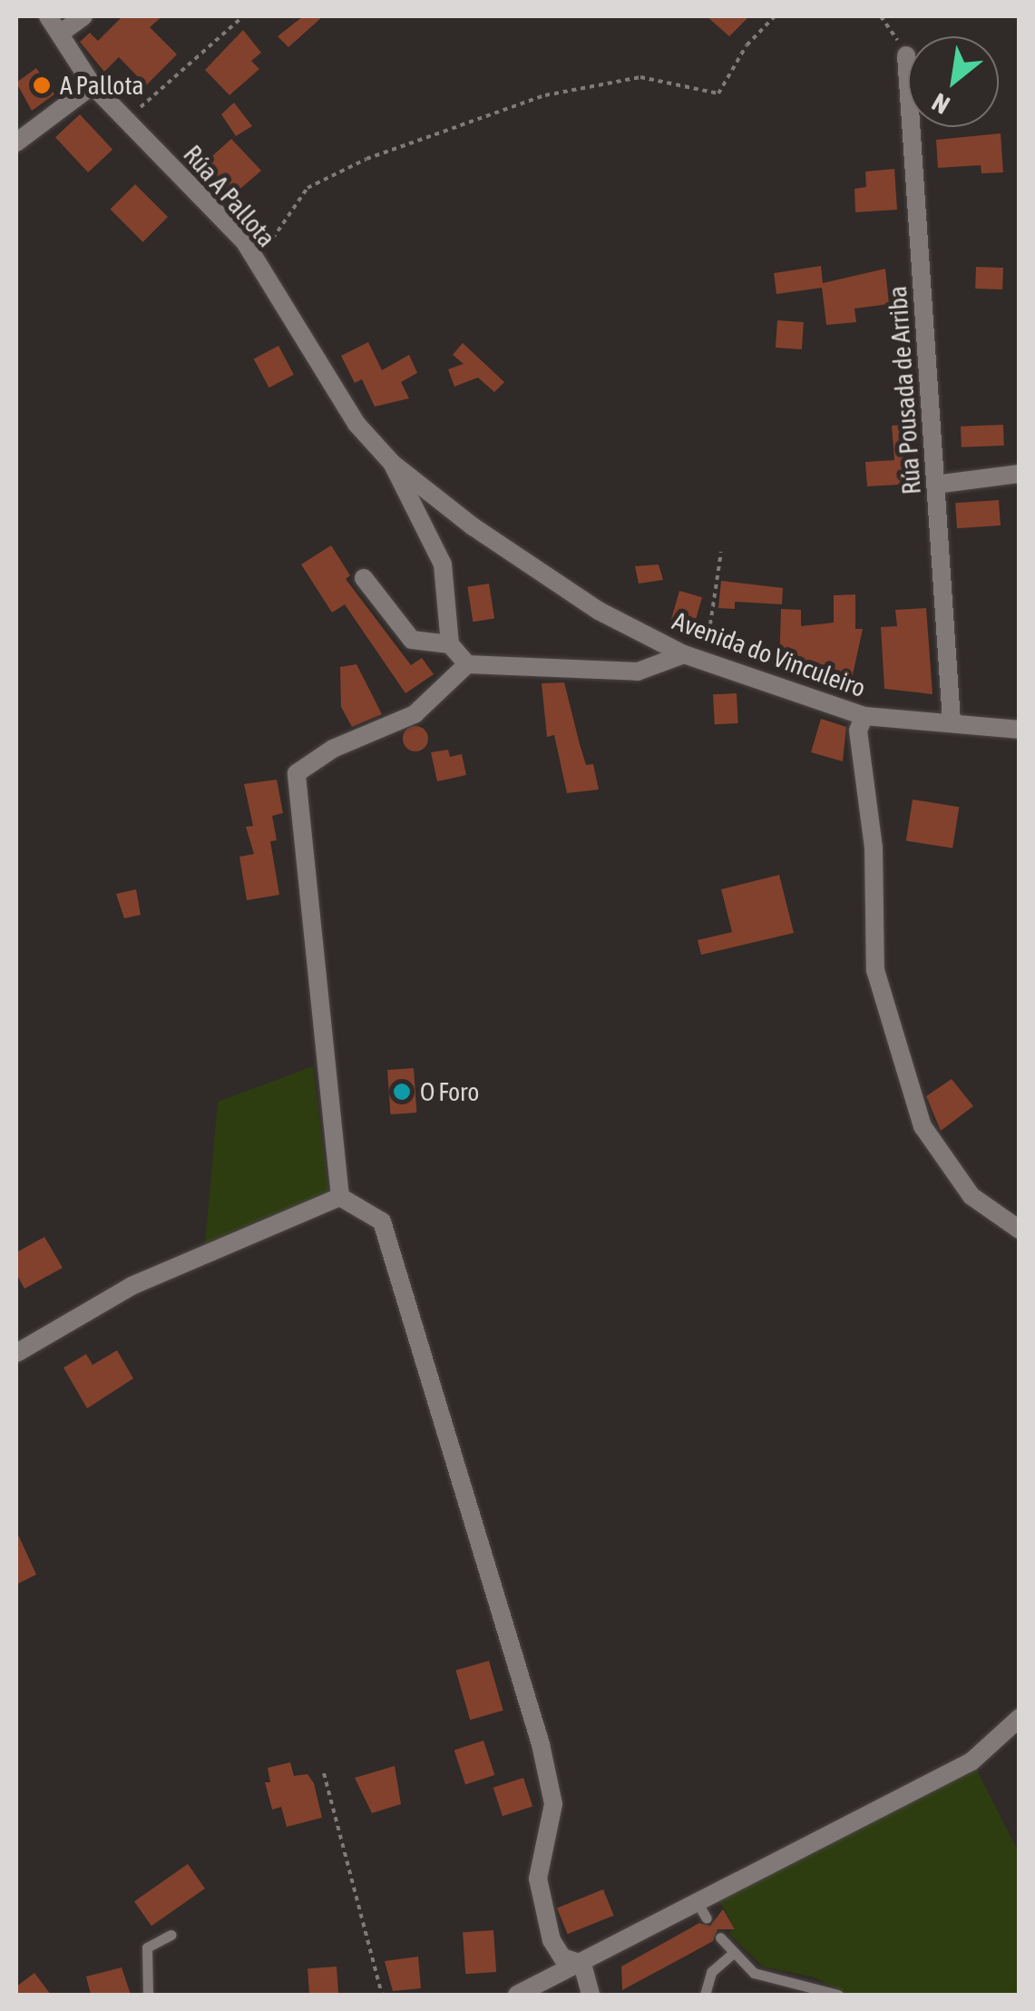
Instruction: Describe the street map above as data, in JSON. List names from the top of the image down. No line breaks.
{"streets":{"street":["Rúa A Pallota","Rúa Pousada de Arriba","Avenida do Vinculeiro"]},"crossings":[["Rúa A Pallota","Avenida do Vinculeiro"],["Rúa Pousada de Arriba","Avenida do Vinculeiro"]],"places":["A Pallota","O Foro"],"north":"bottom left"}
